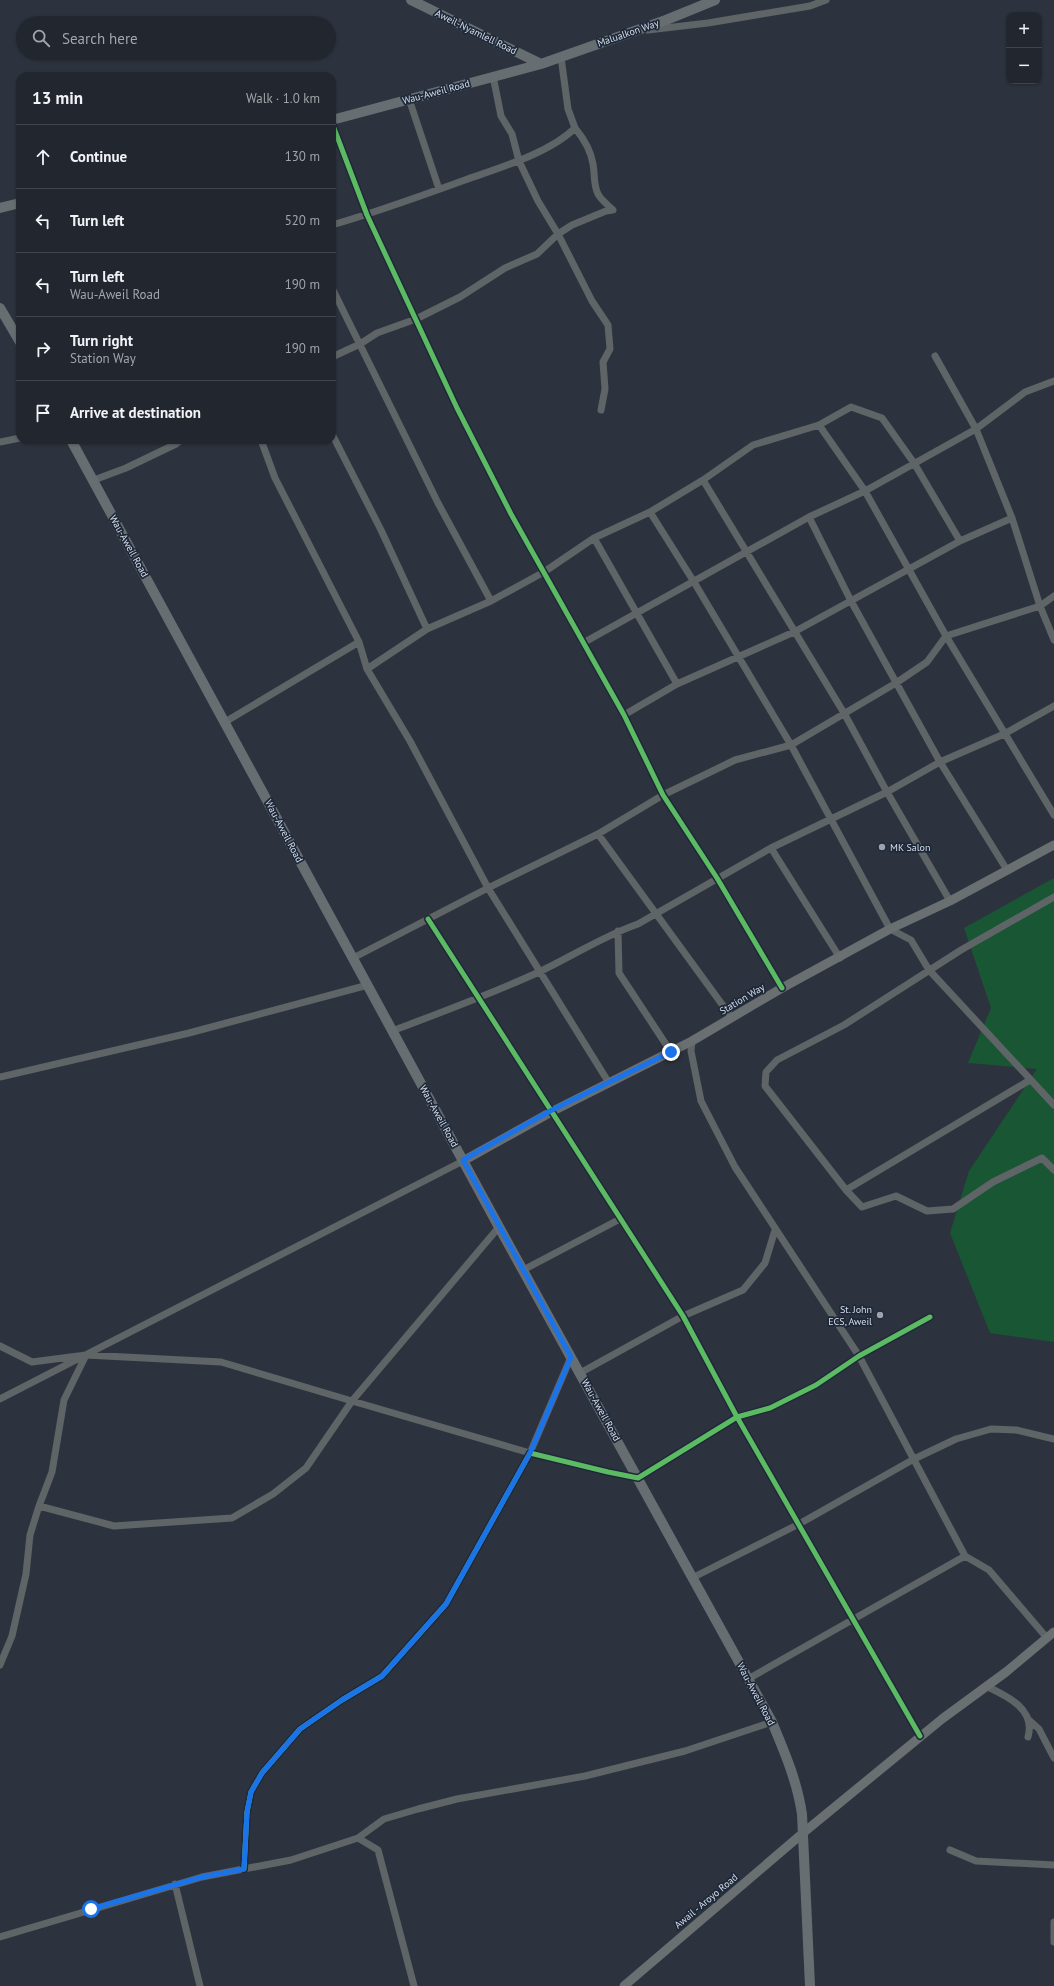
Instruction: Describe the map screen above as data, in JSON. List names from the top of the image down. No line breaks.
{"streets":{"main road":["Aweil-Nyamlell Road","Malualkon Way","Wau-Aweil Road","Station Way","Awail - Aroyo Road"]},"crossings":[["Aweil-Nyamlell Road","Malualkon Way"],["Aweil-Nyamlell Road","Wau-Aweil Road"],["Malualkon Way","Wau-Aweil Road"],["Wau-Aweil Road","Station Way"],["Wau-Aweil Road","Awail - Aroyo Road"]],"places":["MK Salon","St. John ECS, Aweil"],"page":{"map_buttons":["+","−"],"search":"Search here","heading":["13 min","Walk · 1.0 km"],"list":[["Continue","130 m"],["Turn left","520 m"],["Turn left","Wau-Aweil Road","190 m"],["Turn right","Station Way","190 m"],"Arrive at destination"]}}
